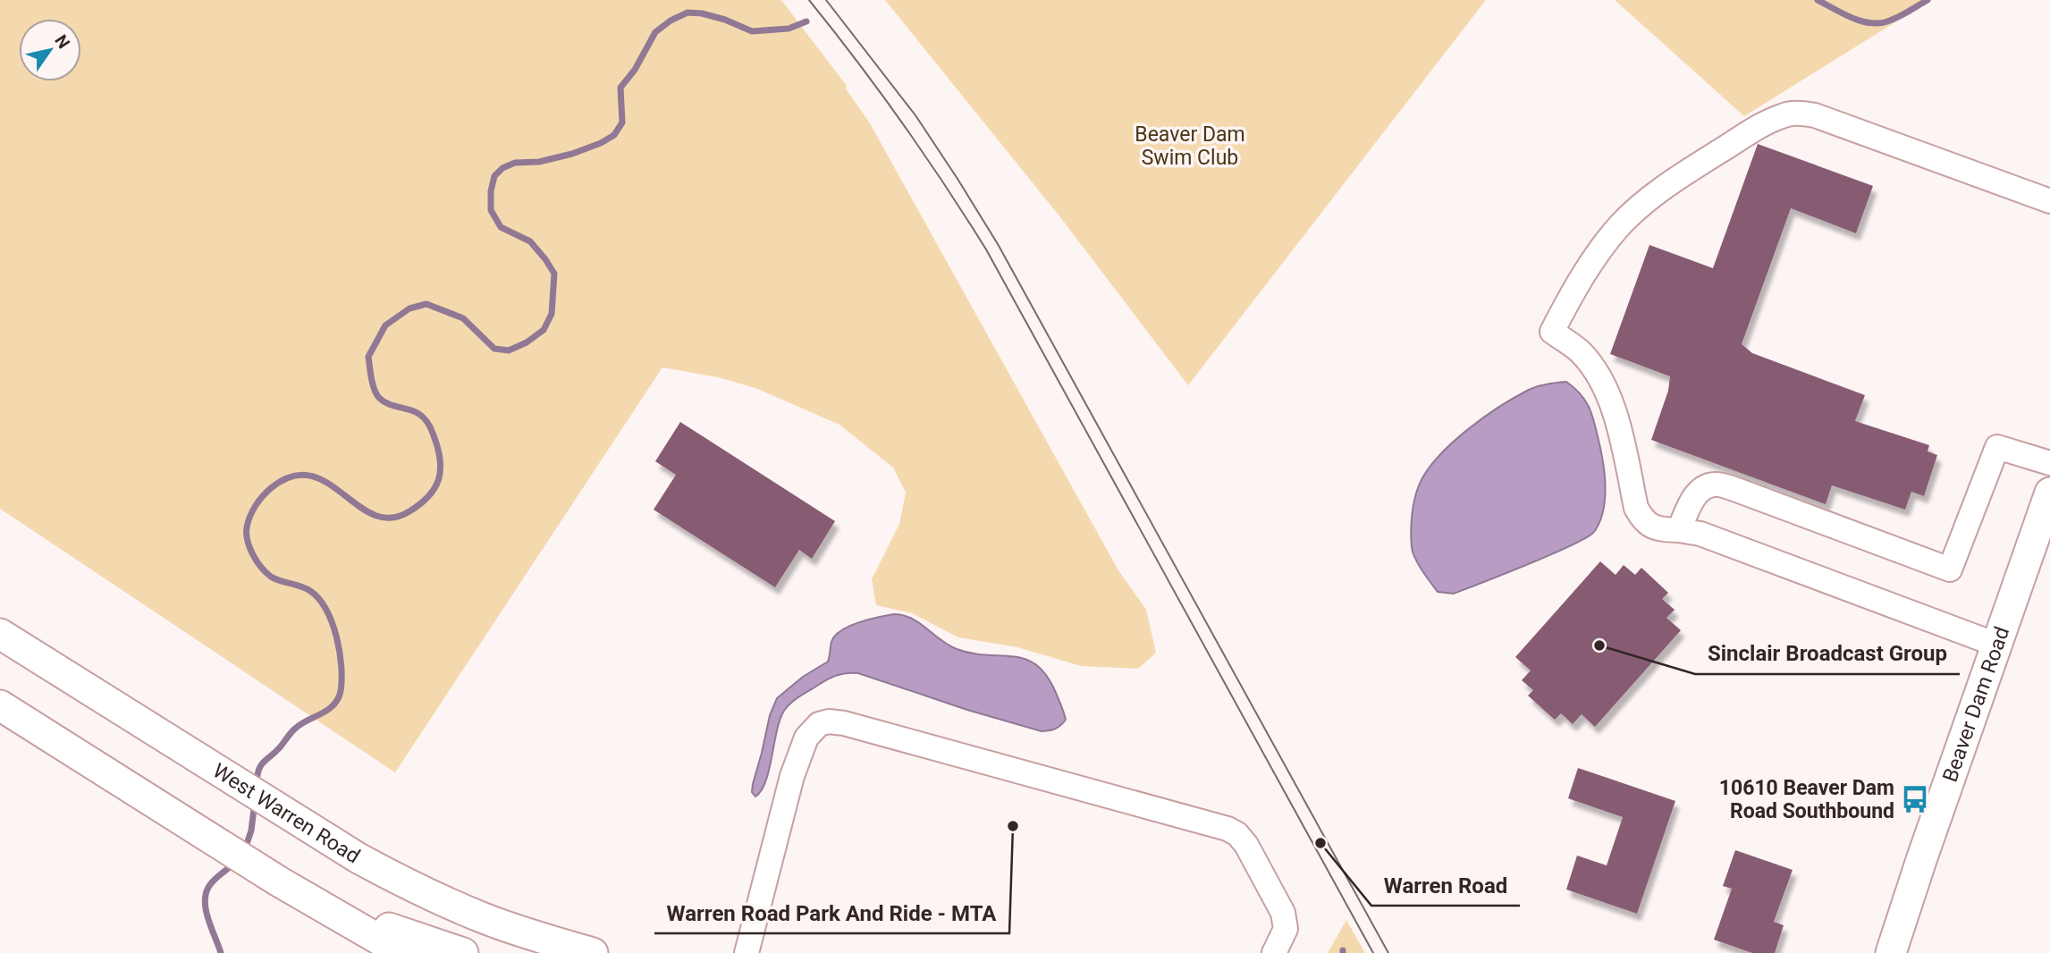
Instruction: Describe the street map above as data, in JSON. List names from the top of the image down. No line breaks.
{"streets":{"main road":["Beaver Dam Road","West Warren Road"]},"parks":["Beaver Dam Swim Club"],"places":{"other":["Sinclair Broadcast Group","Warren Road Park And Ride - MTA","Warren Road"],"bus stop":["10610 Beaver Dam Road Southbound"]},"north":"top right"}
